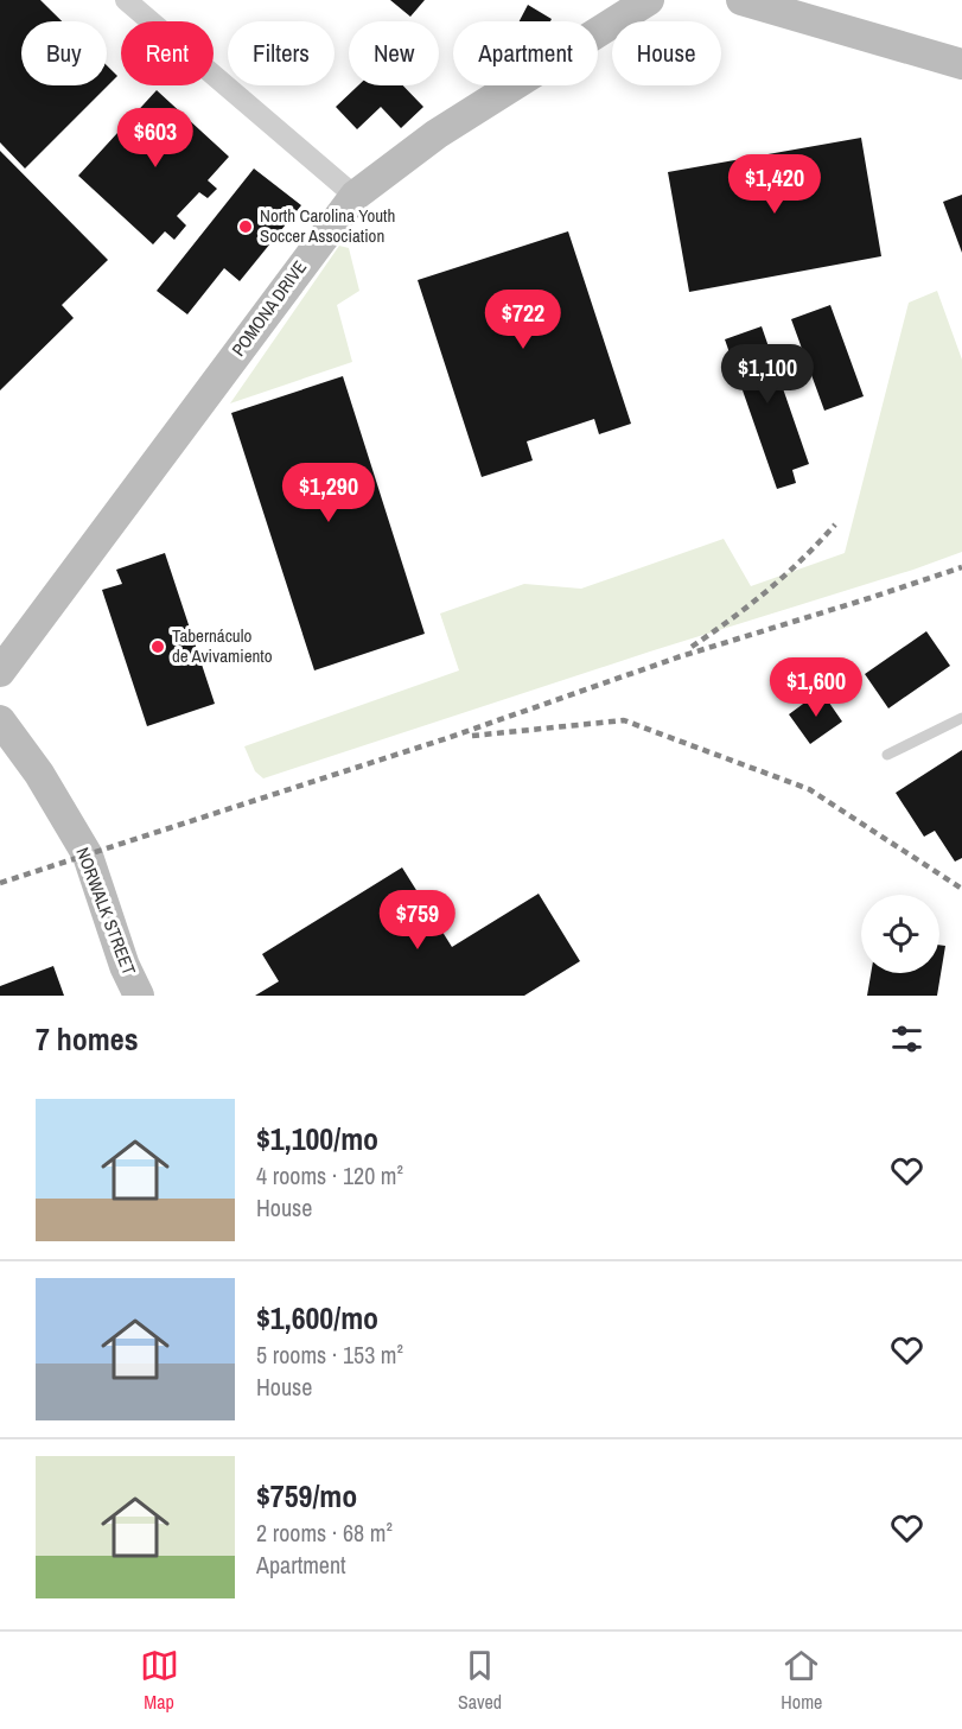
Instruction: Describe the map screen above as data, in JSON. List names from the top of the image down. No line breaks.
{"streets":{"street":["POMONA DRIVE","NORWALK STREET"]},"places":["North Carolina Youth Soccer Association","Tabernáculo de Avivamiento"],"page":{"chip":["Buy","Rent","Filters","New","Apartment","House"],"price":["$603","$1,420","$722","$1,100","$1,290","$1,600","$759"],"heading":"7 homes","list":[{"name":"$1,100/mo","note":"4 rooms · 120 m² · House"},{"name":"$1,600/mo","note":"5 rooms · 153 m² · House"},{"name":"$759/mo","note":"2 rooms · 68 m² · Apartment"}],"tabs":["Map","Saved","Home"]}}
